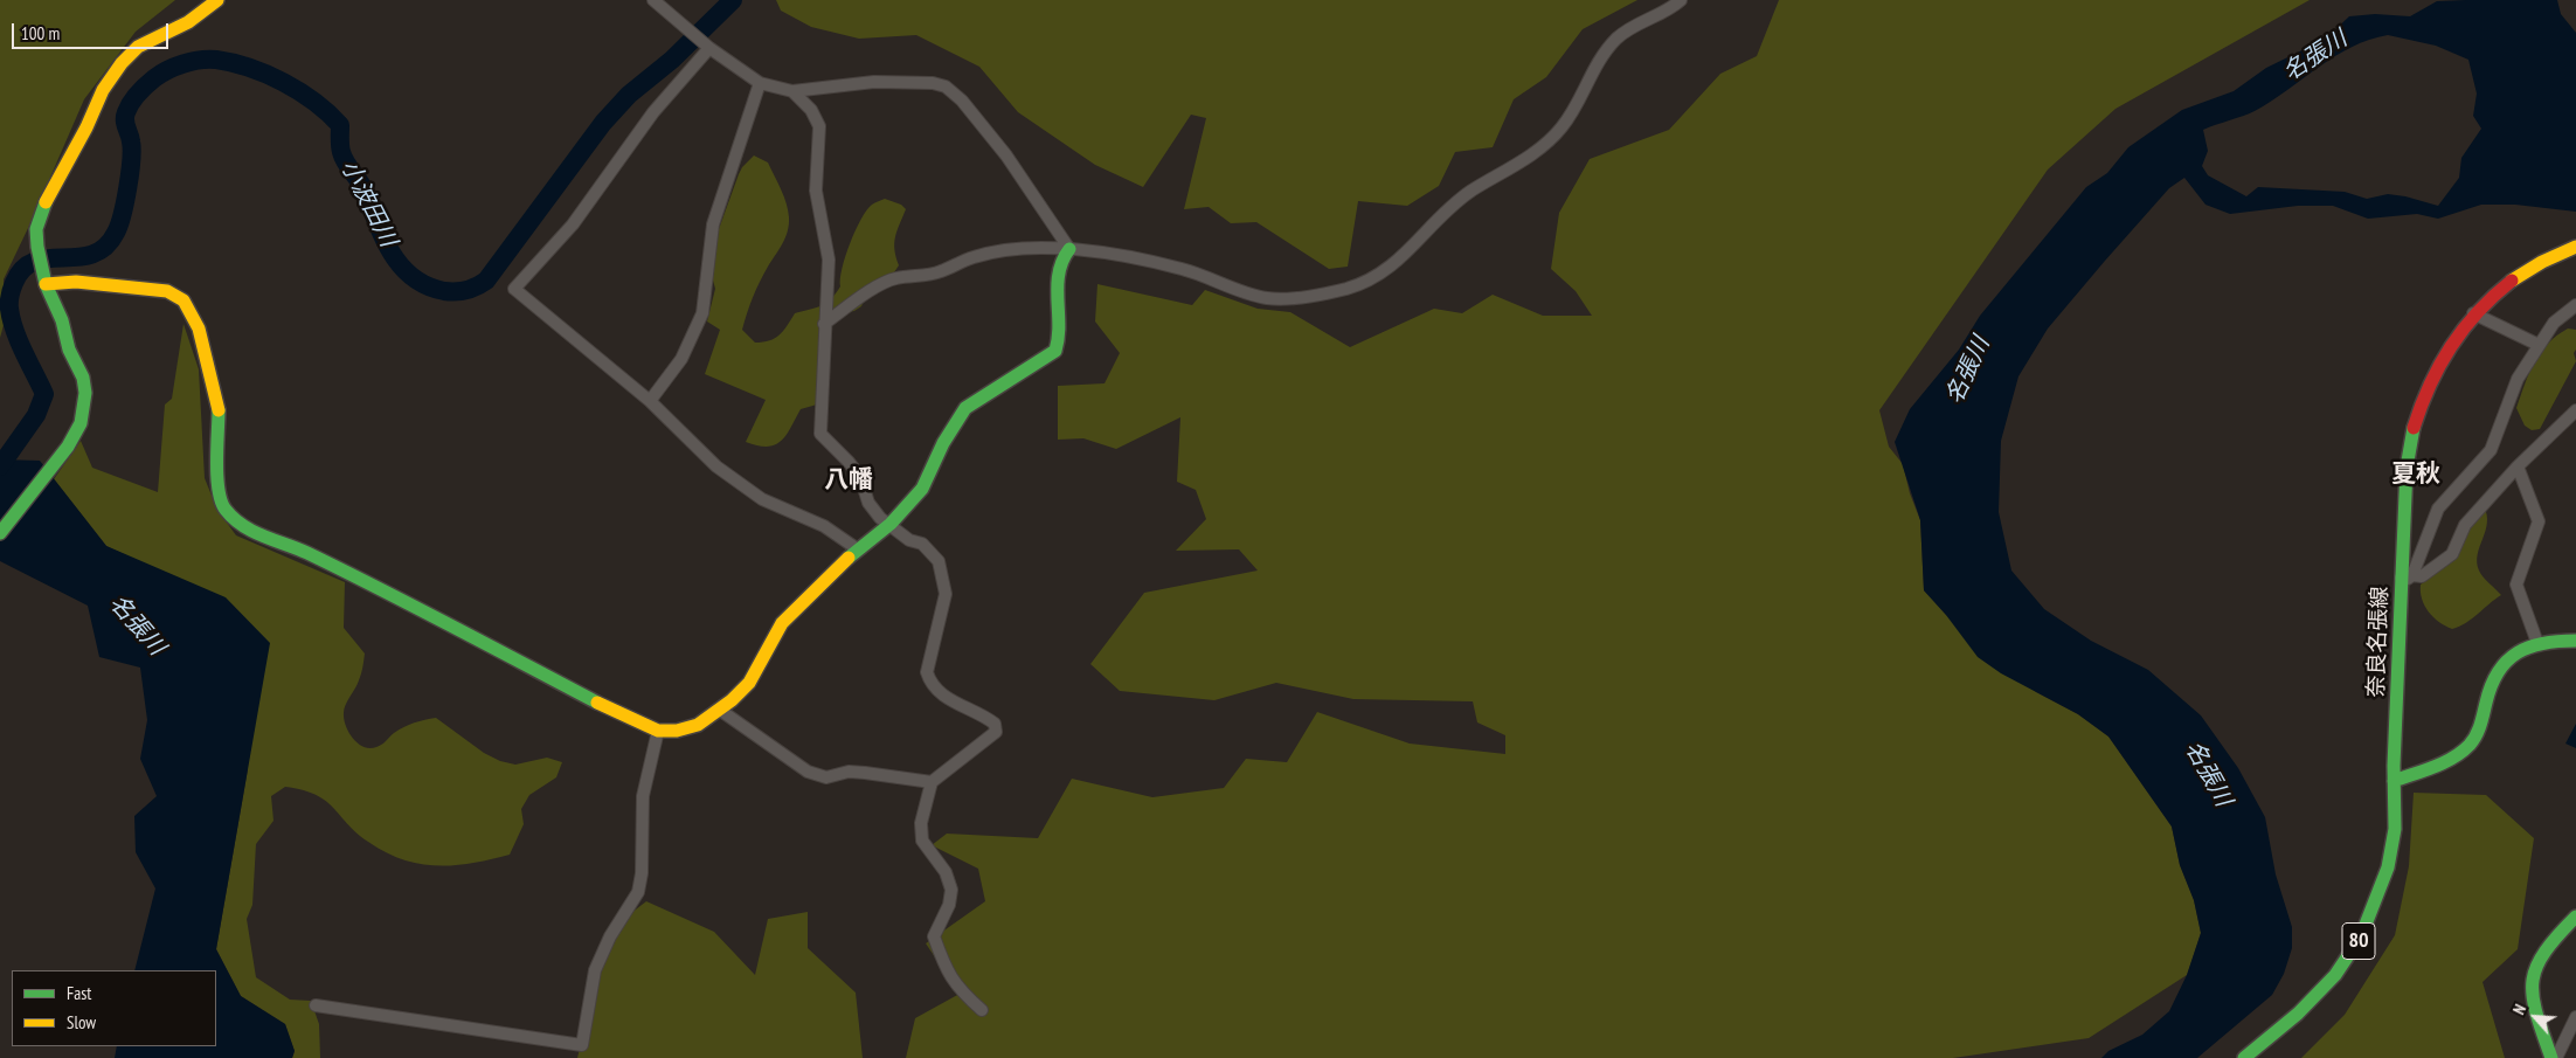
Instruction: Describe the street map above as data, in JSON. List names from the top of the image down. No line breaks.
{"streets":{"street":["奈良名張線","80"]},"districts":["夏秋","八幡"],"water":["名張川","小波田川"],"legend":["Fast","Slow"],"scale_bar":"100 m","north":"top left"}
